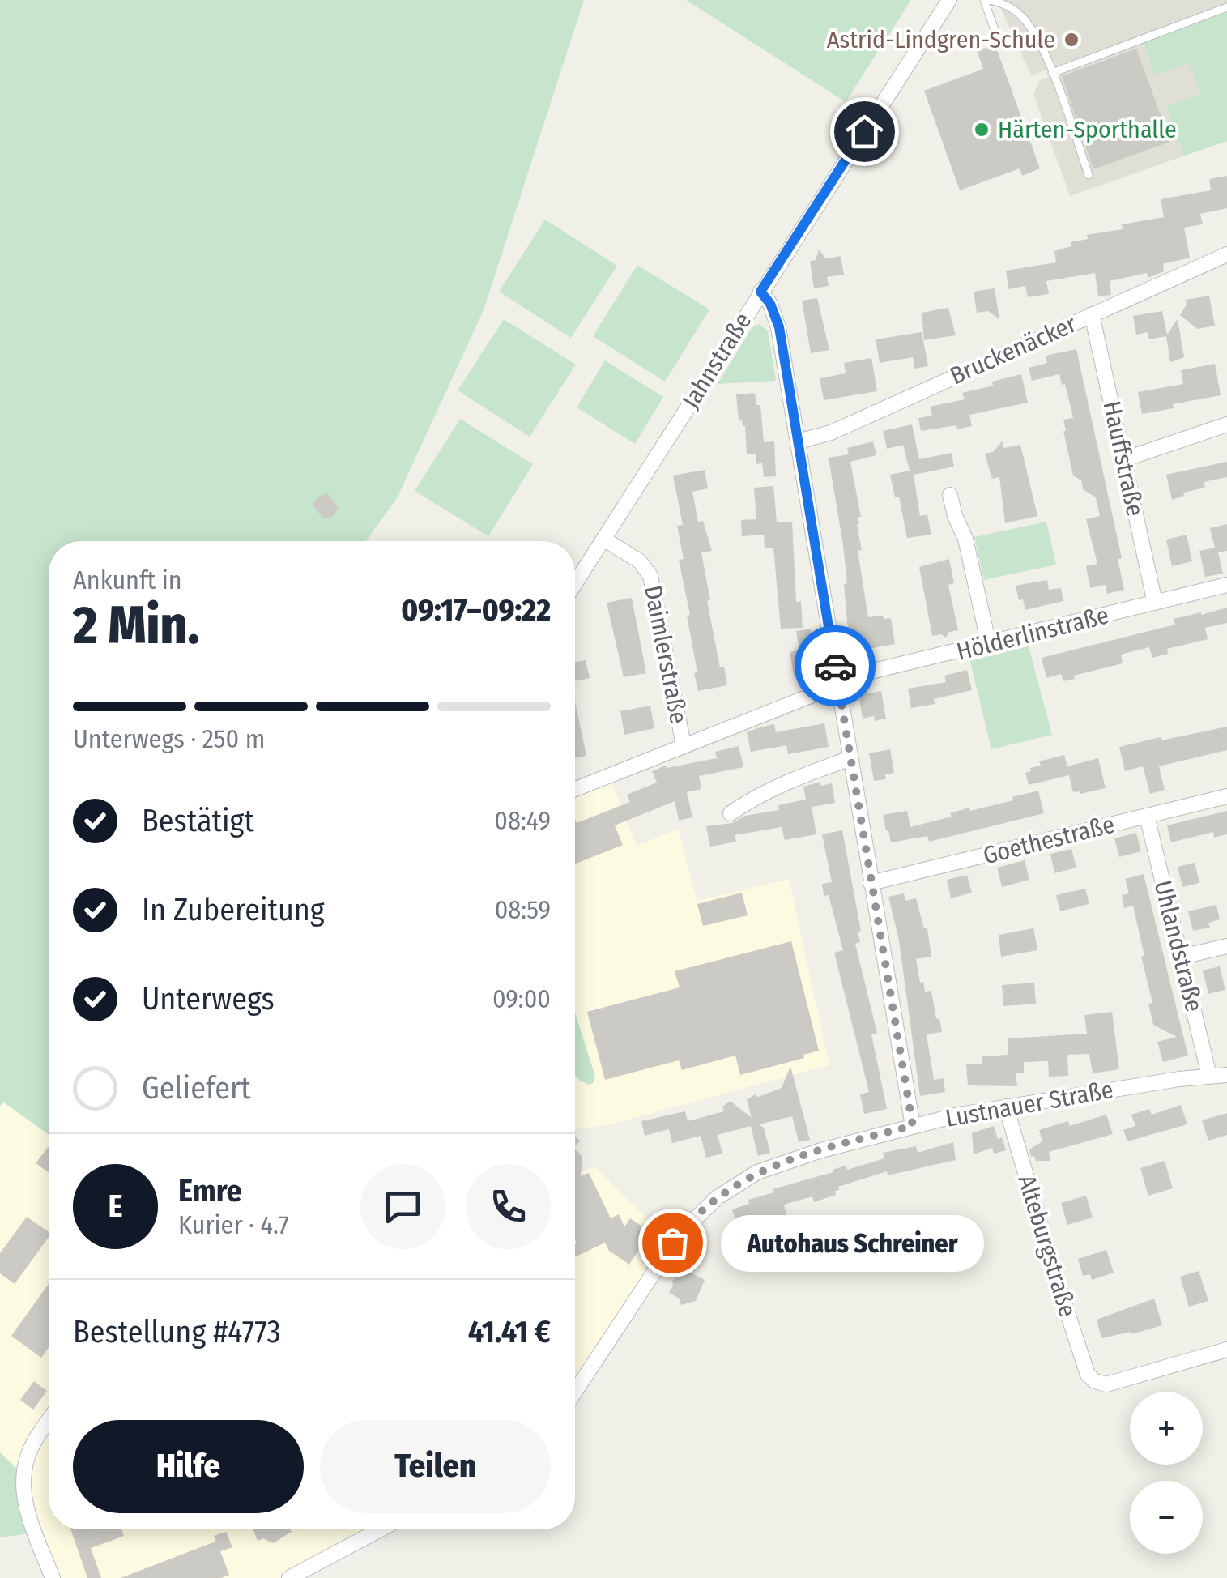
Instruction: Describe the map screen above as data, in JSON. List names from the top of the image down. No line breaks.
{"streets":{"street":["Bruckenäcker","Jahnstraße","Hauffstraße","Hölderlinstraße","Daimlerstraße","Goethestraße","Uhlandstraße","Lustnauer Straße","Alteburgstraße"]},"crossings":[["Bruckenäcker","Hauffstraße"],["Jahnstraße","Daimlerstraße"],["Hauffstraße","Hölderlinstraße"],["Hölderlinstraße","Daimlerstraße"],["Goethestraße","Uhlandstraße"],["Uhlandstraße","Lustnauer Straße"],["Lustnauer Straße","Alteburgstraße"]],"places":["Astrid-Lindgren-Schule","Härten-Sporthalle","Autohaus Schreiner"],"page":{"heading":["2 Min.","Ankunft in","09:17–09:22"],"panel":["Emre","Kurier · 4.7","Bestellung #4773","41.41 €"],"bar":"Unterwegs · 250 m","list":[["Bestätigt","08:49"],["In Zubereitung","08:59"],["Unterwegs","09:00"],"Geliefert"],"round":"E","bubble":"Autohaus Schreiner","map_buttons":["+","−"],"buttons":["Hilfe","Teilen"]}}
